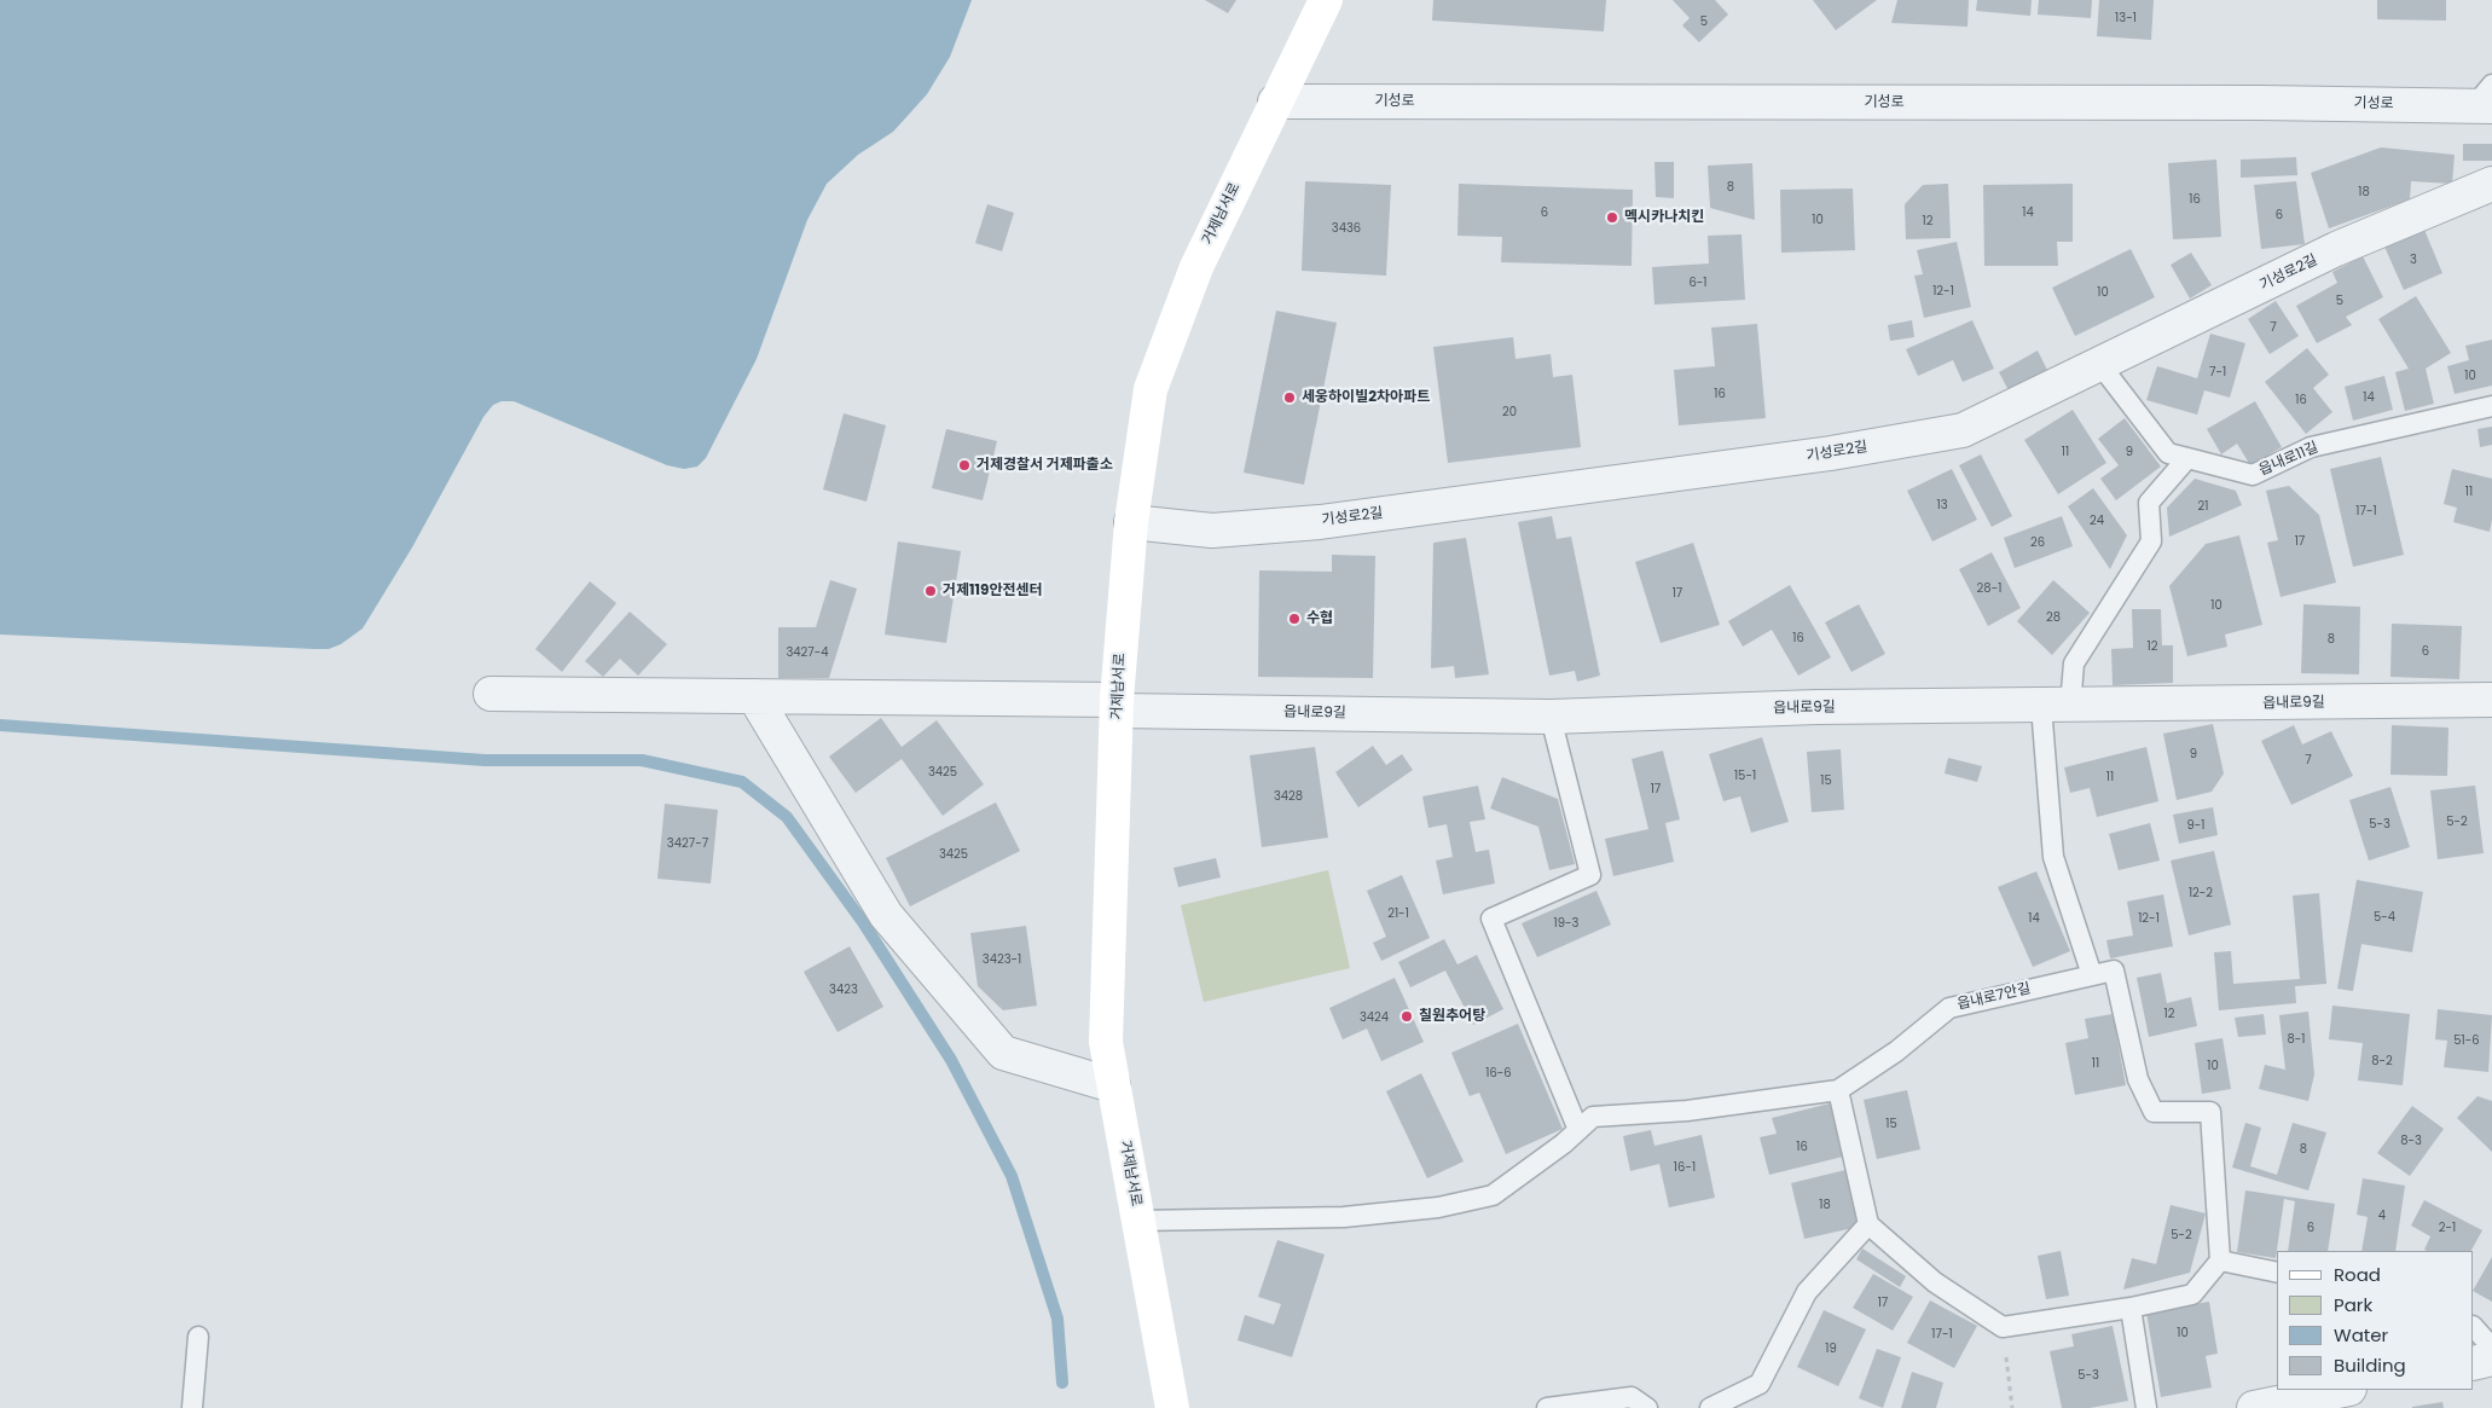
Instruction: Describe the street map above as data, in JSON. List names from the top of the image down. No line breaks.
{"streets":{"main road":["거제남서로"],"street":["기성로","기성로2길","읍내로9길"],"lane":["읍내로11길","읍내로7안길"]},"crossings":[["기성로","거제남서로"],["거제남서로","기성로2길"],["거제남서로","읍내로9길"],["기성로2길","읍내로11길"]],"places":["멕시카나치킨","세웅하이빌2차아파트","거제경찰서 거제파출소","거제119안전센터","수협","칠원추어탕"],"house_numbers":["13-1","5","8","18","16","6","14","6","10","12","3436","3","6-1","12-1","10","5","7","7-1","10","16","14","16","20","11","9","11","13","21","17-1","24","17","26","28-1","17","10","28","16","8","12","6","3427-4","9","7","3425","15-1","11","15","17","3428","5-2","5-3","9-1","3427-7","3425","12-2","21-1","5-4","14","12-1","19-3","3423-1","3423","12","3424","8-1","51-6","8-2","11","10","16-6","15","8-3","16","8","16-1","18","4","6","2-1","5-2","17","10","17-1","19","5-3"],"legend":["Road","Park","Water","Building"]}
